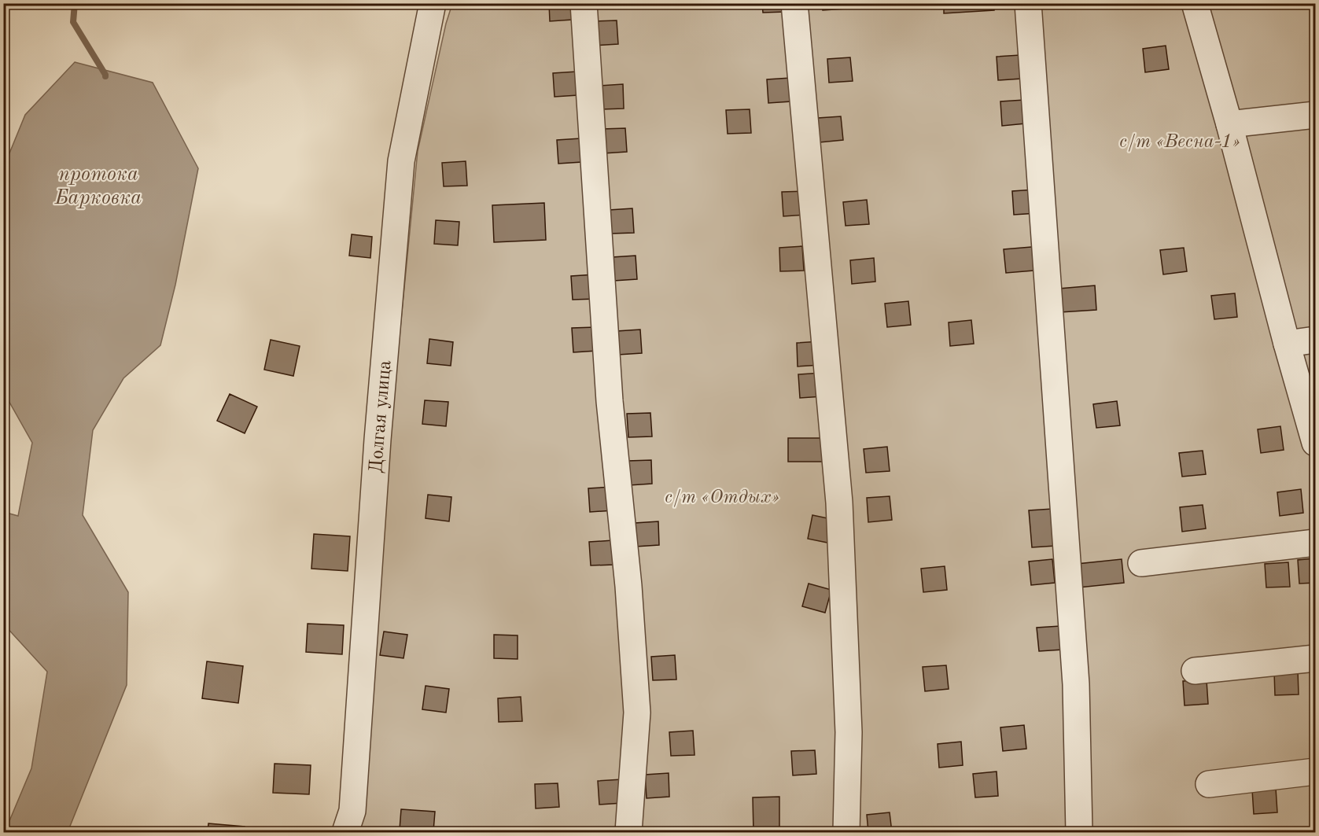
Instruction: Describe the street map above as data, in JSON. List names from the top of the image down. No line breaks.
{"streets":{"street":["Долгая улица"]},"water":["протока Барковка"],"parks":["с/т «Весна-1»","с/т «Отдых»"]}
